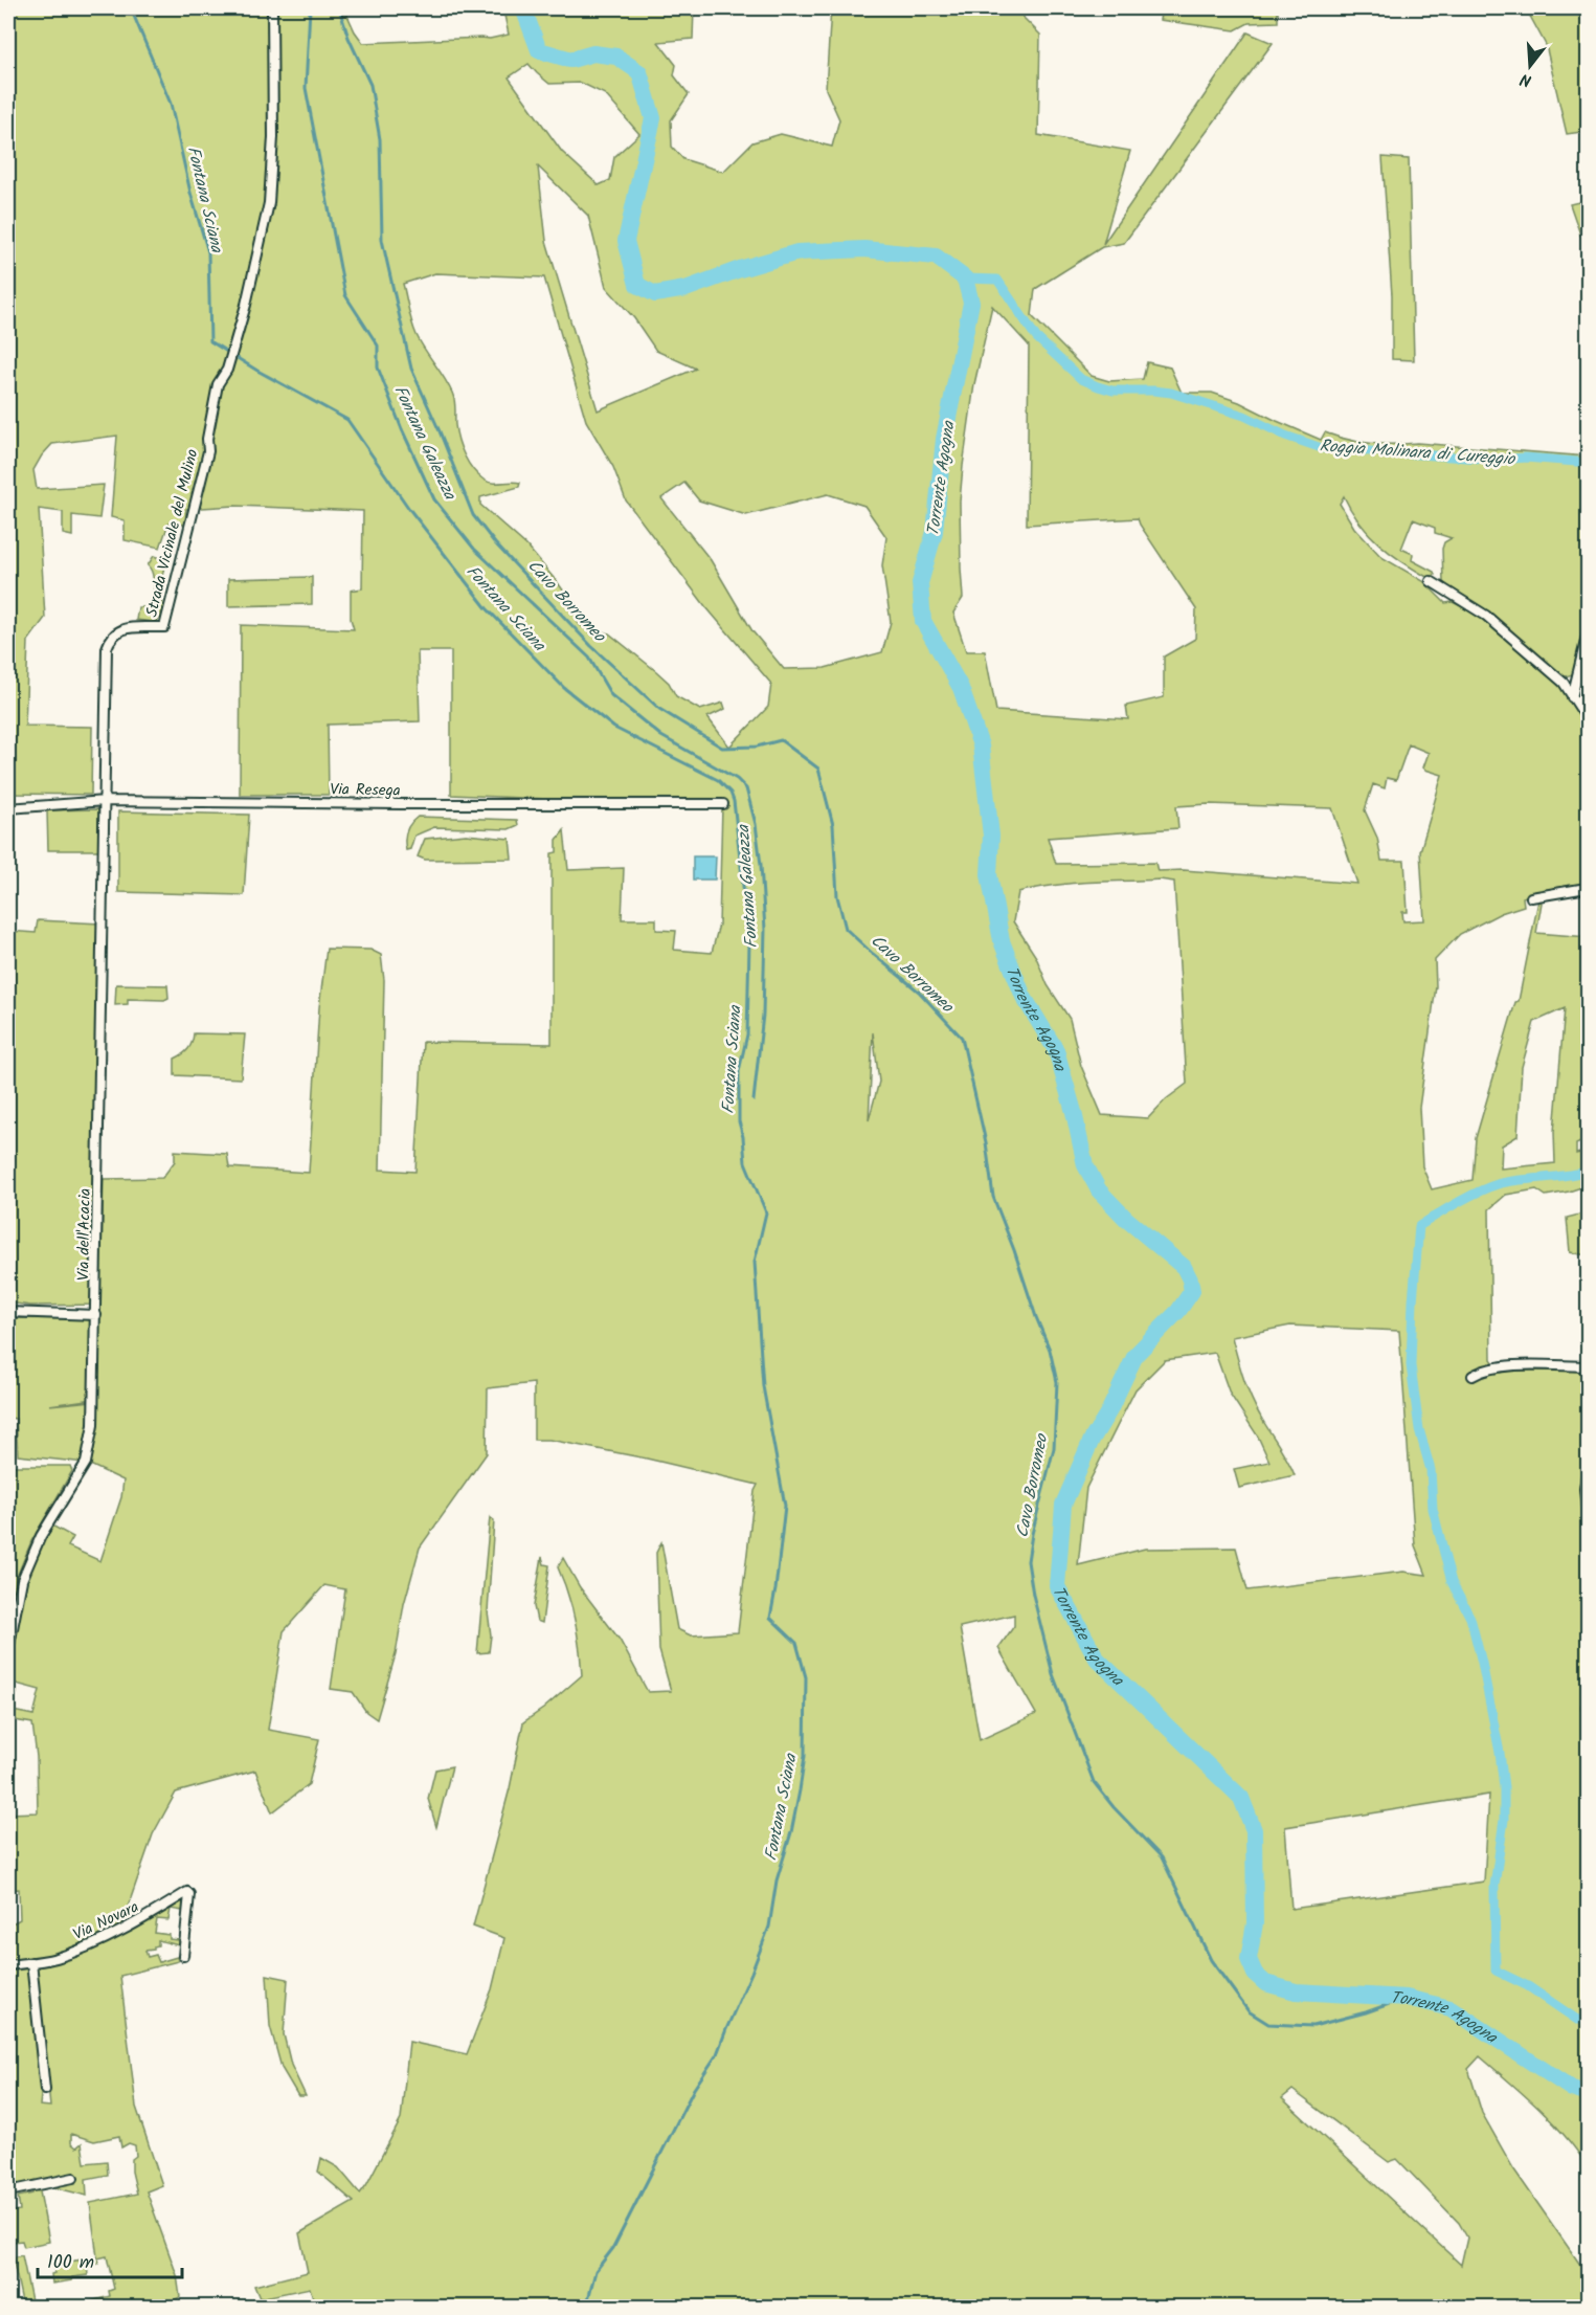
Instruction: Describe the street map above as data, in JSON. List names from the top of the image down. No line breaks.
{"streets":{"street":["Strada Vicinale del Mulino","Via Resega","Via dell'Acacia","Via Novara"]},"crossings":[["Strada Vicinale del Mulino","Via Resega"],["Strada Vicinale del Mulino","Via dell'Acacia"],["Via Resega","Via dell'Acacia"]],"water":["Fontana Sciana","Fontana Galeazza","Roggia Molinara di Cureggio","Torrente Agogna","Cavo Borromeo"],"scale_bar":"100 m","north":"bottom"}
